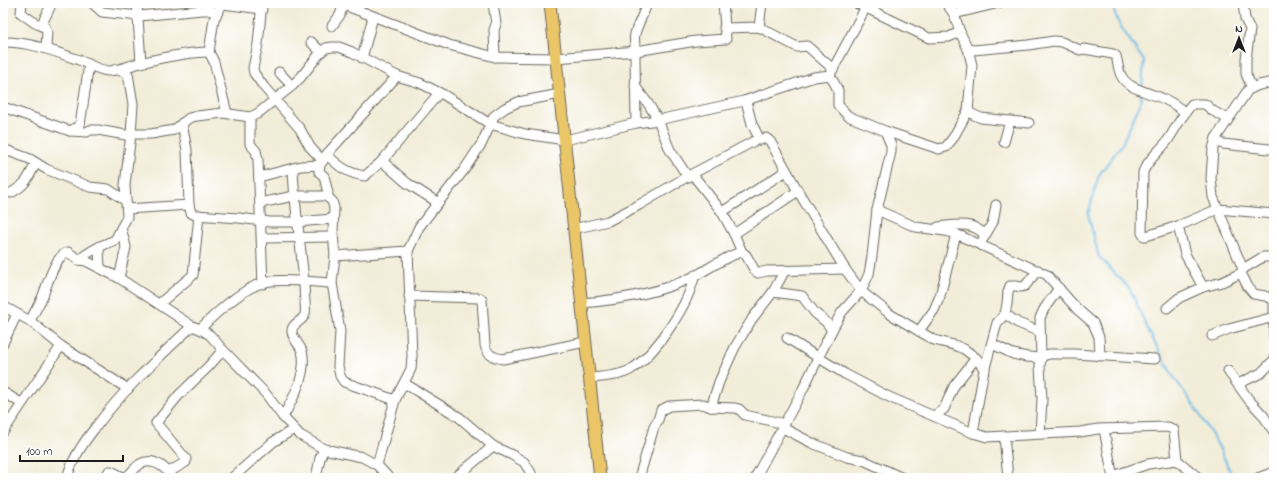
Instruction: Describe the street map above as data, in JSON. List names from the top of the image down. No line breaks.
{"scale_bar":"100 m","north":"top"}
